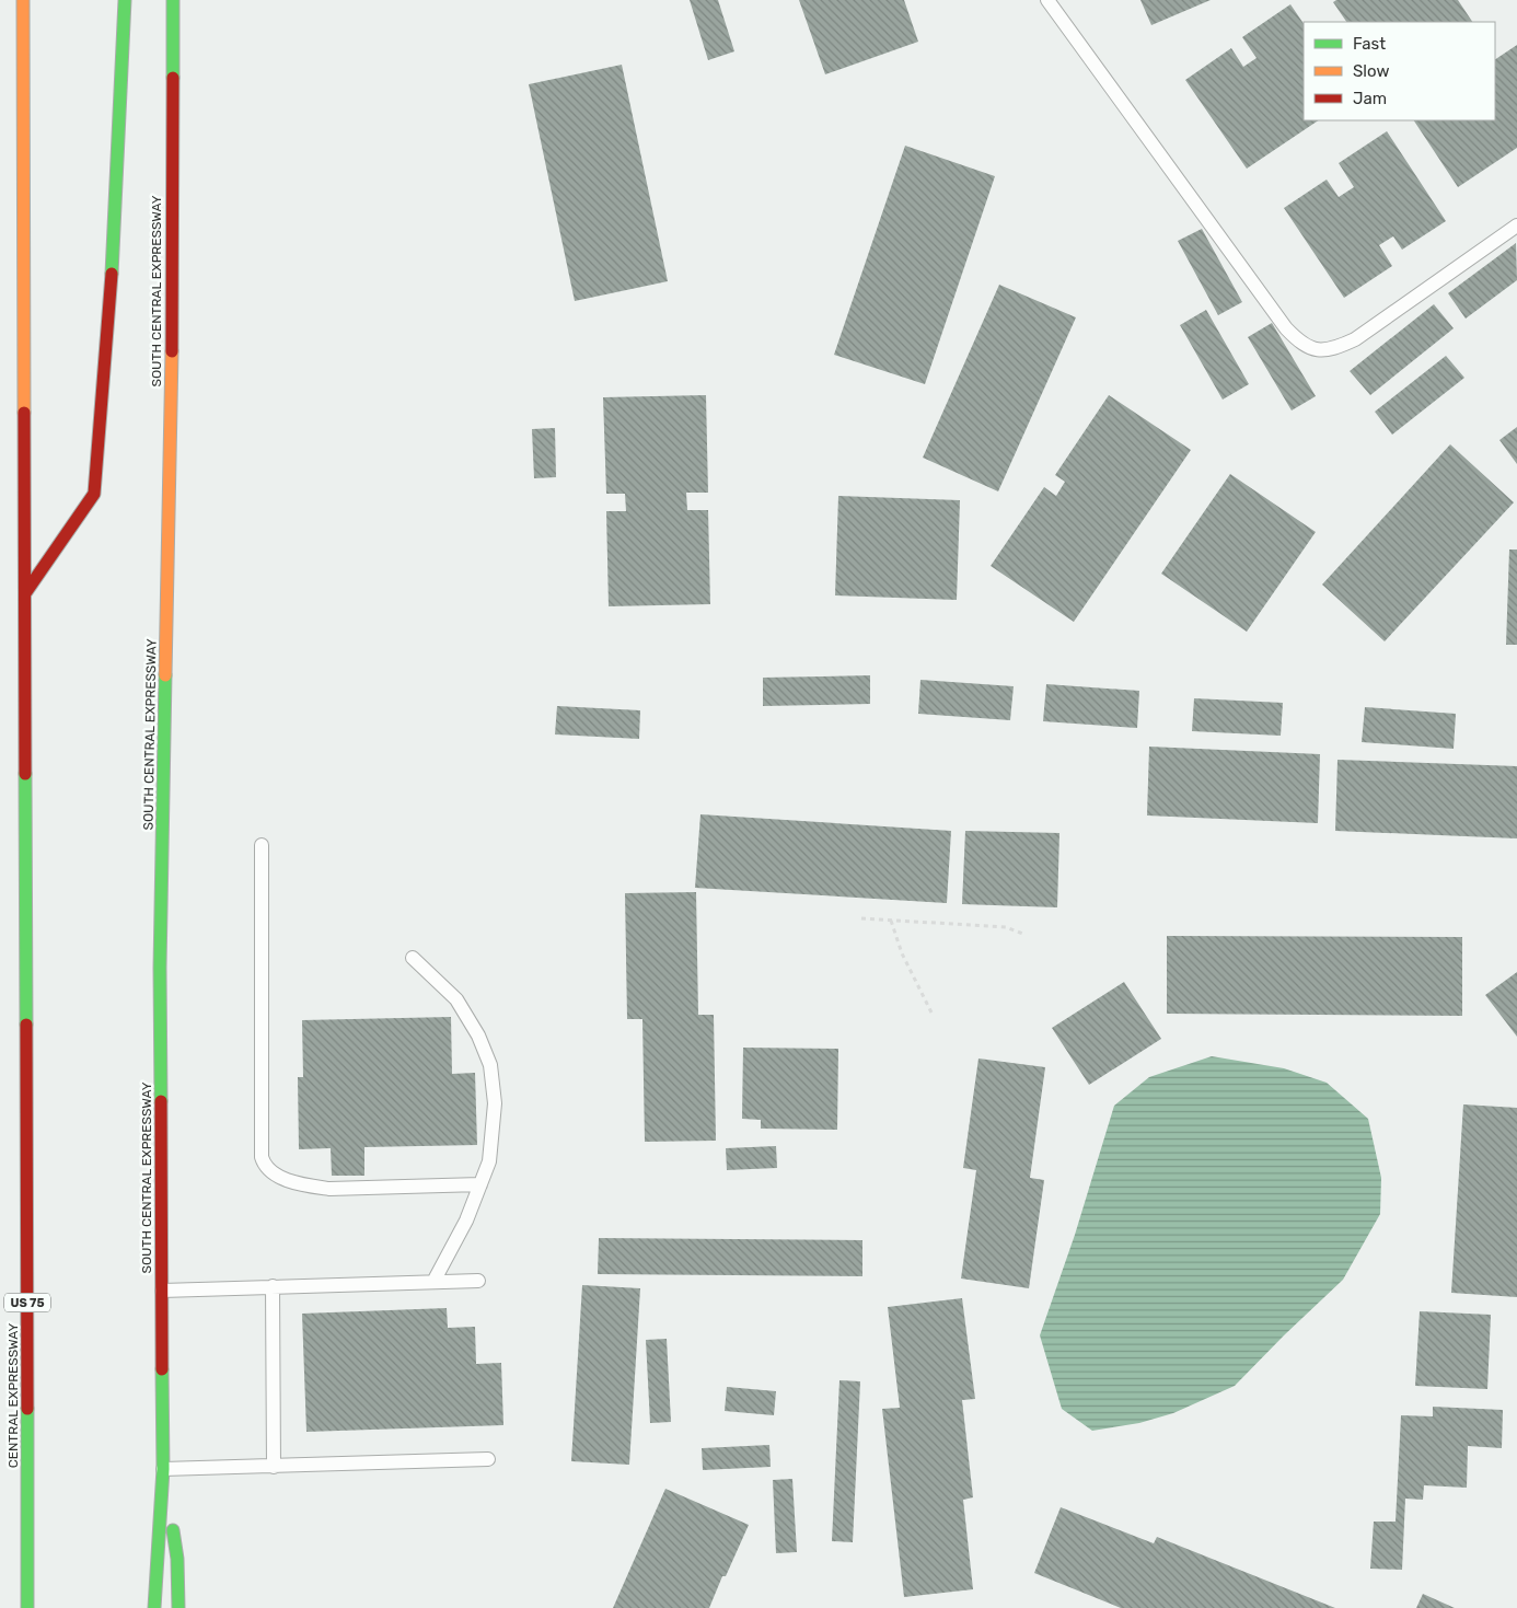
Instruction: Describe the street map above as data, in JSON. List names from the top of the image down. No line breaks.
{"streets":{"main road":["SOUTH CENTRAL EXPRESSWAY","US 75","CENTRAL EXPRESSWAY"]},"legend":["Fast","Slow","Jam"]}
